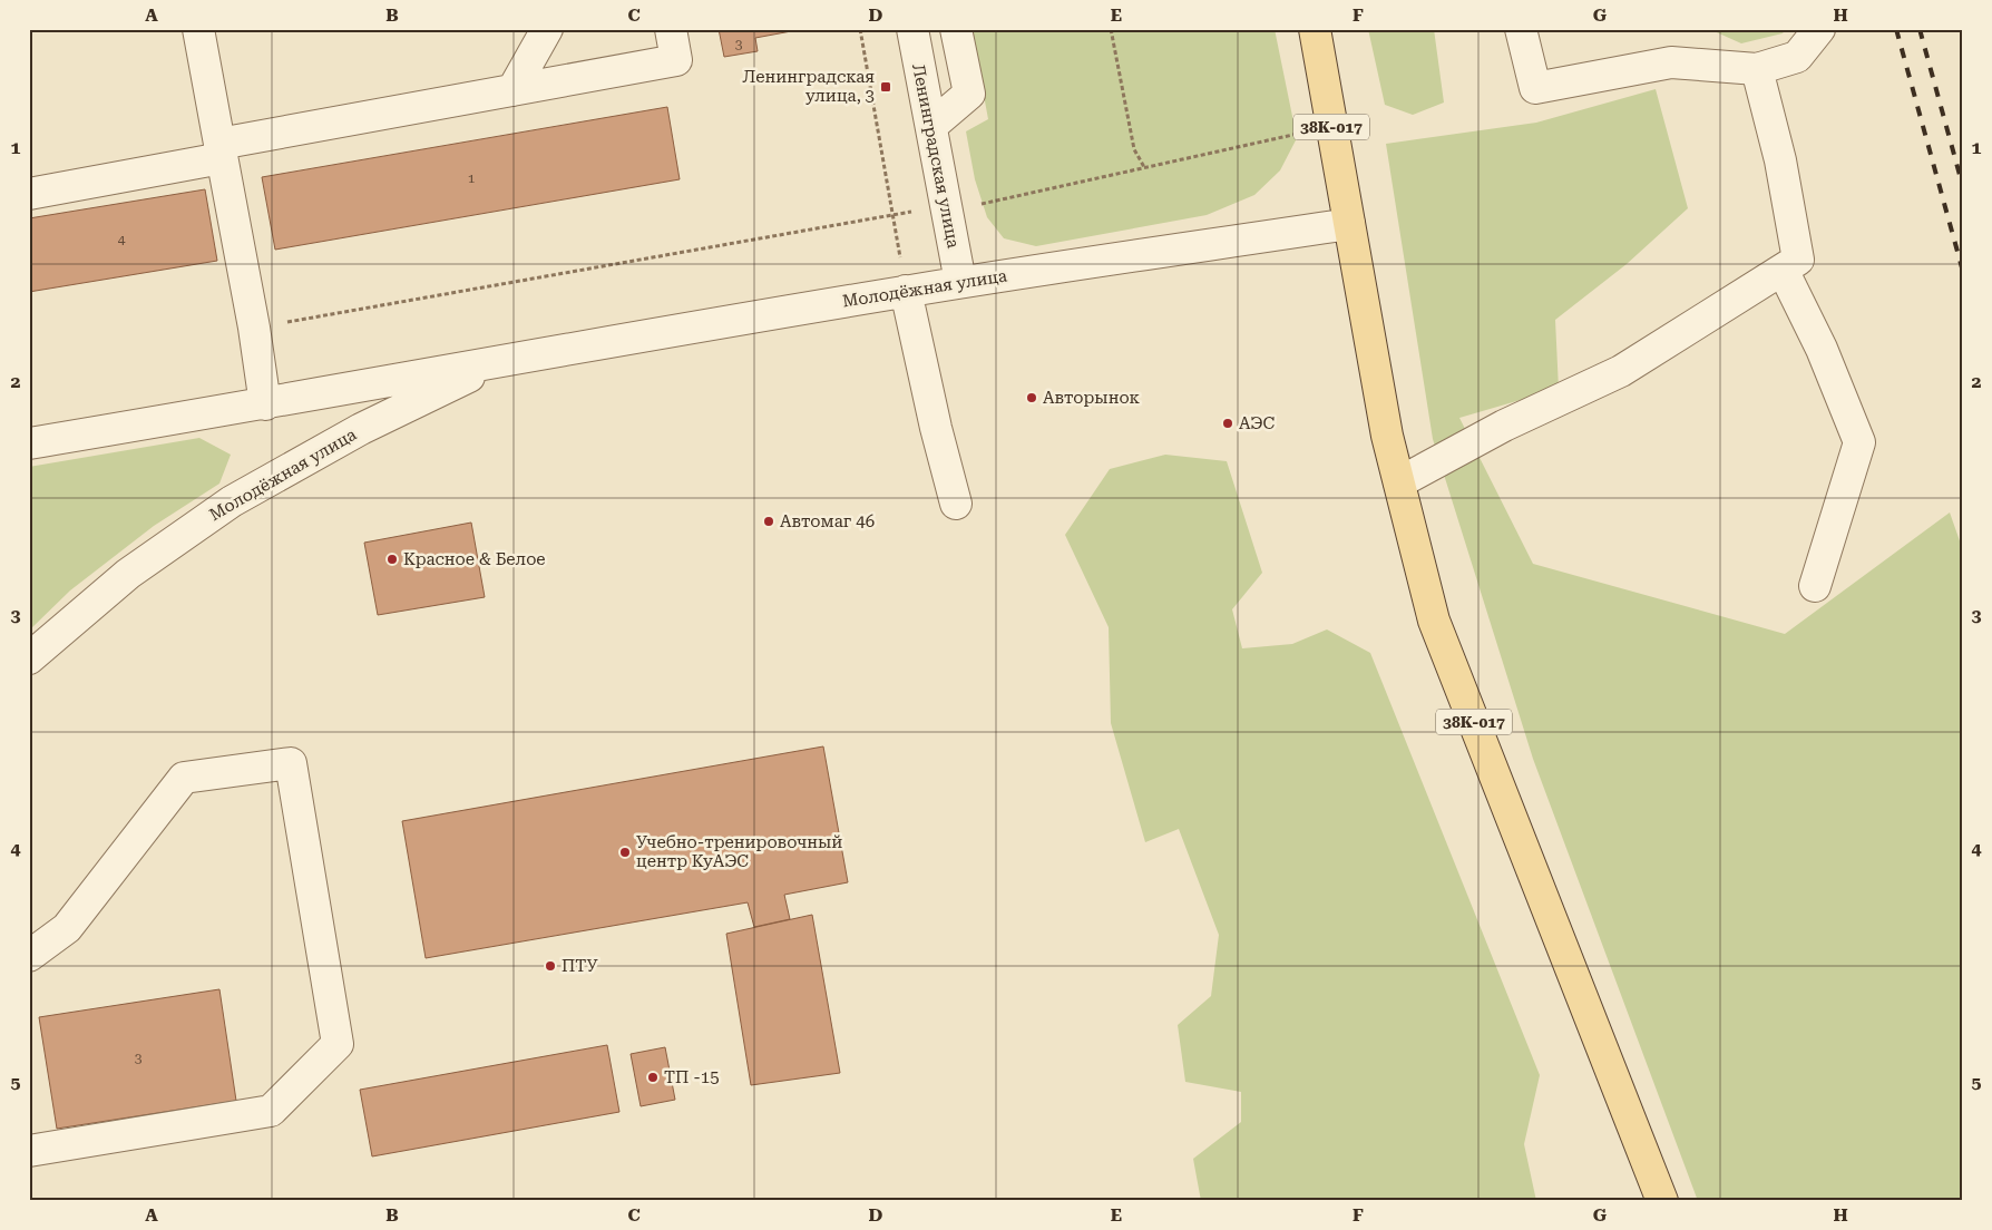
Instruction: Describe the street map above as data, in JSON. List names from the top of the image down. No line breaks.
{"streets":{"main road":["38К-017"],"street":["Ленинградская улица","Молодёжная улица"]},"crossings":[["38К-017","Молодёжная улица"],["Ленинградская улица","Молодёжная улица"]],"places":{"transit":["Ленинградская улица, 3"],"other":["Авторынок","АЭС","Автомаг 46","Красное & Белое","Учебно-тренировочный центр КуАЭС","ПТУ","ТП -15"]},"house_numbers":["3","1","4","3"],"grid":{"columns":["A","B","C","D","E","F","G","H"],"rows":["1","2","3","4","5"]}}
